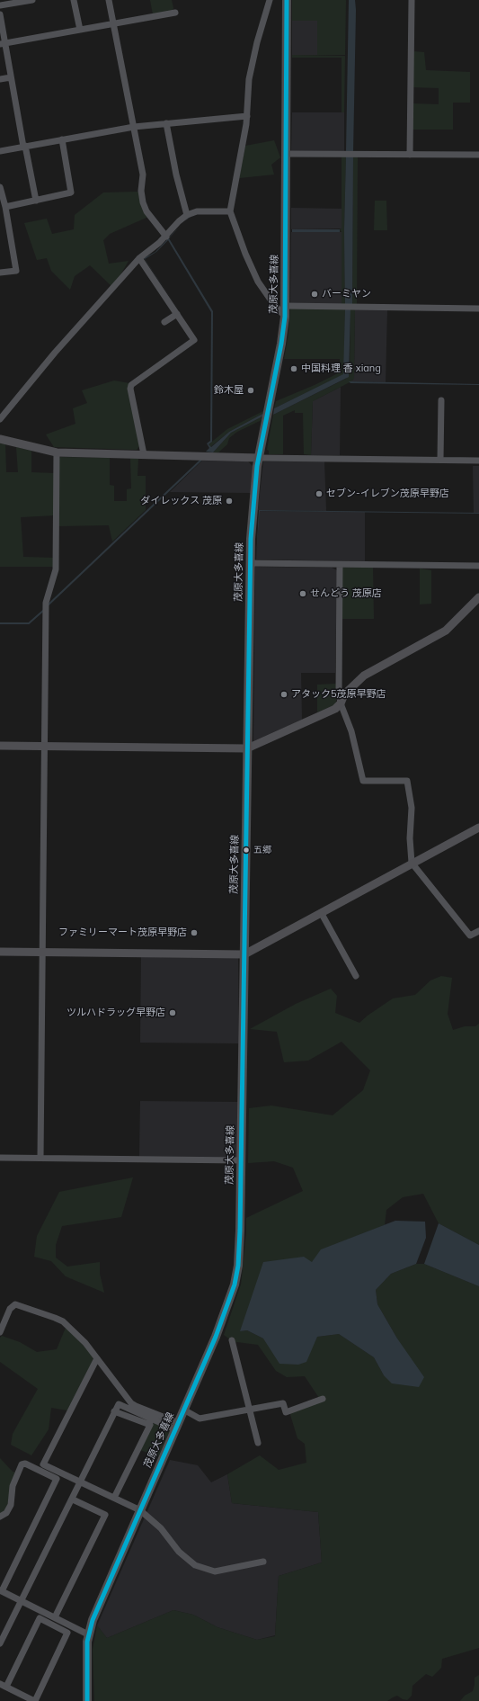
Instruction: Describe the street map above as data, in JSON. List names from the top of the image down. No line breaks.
{"streets":{"main road":["茂原大多喜線"]},"places":["バーミヤン","中国料理 香 xiang","鈴木屋","セブン-イレブン茂原早野店","ダイレックス 茂原","せんどう 茂原店","アタック5茂原早野店","五郷","ファミリーマート茂原早野店","ツルハドラッグ早野店"]}
